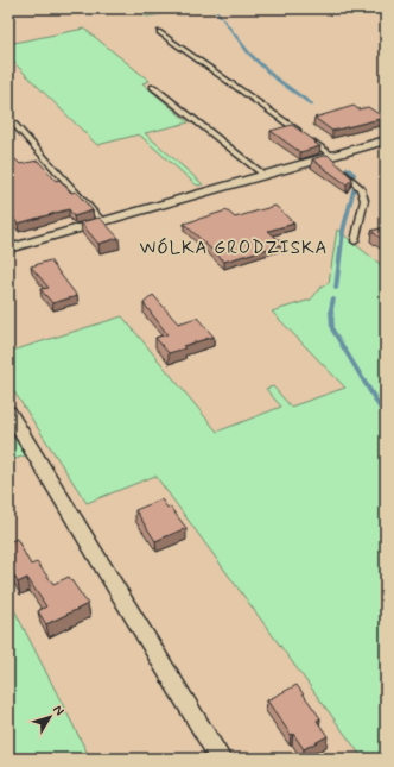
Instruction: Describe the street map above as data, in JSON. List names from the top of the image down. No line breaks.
{"districts":["WÓLKA GRODZISKA"],"north":"top right"}
